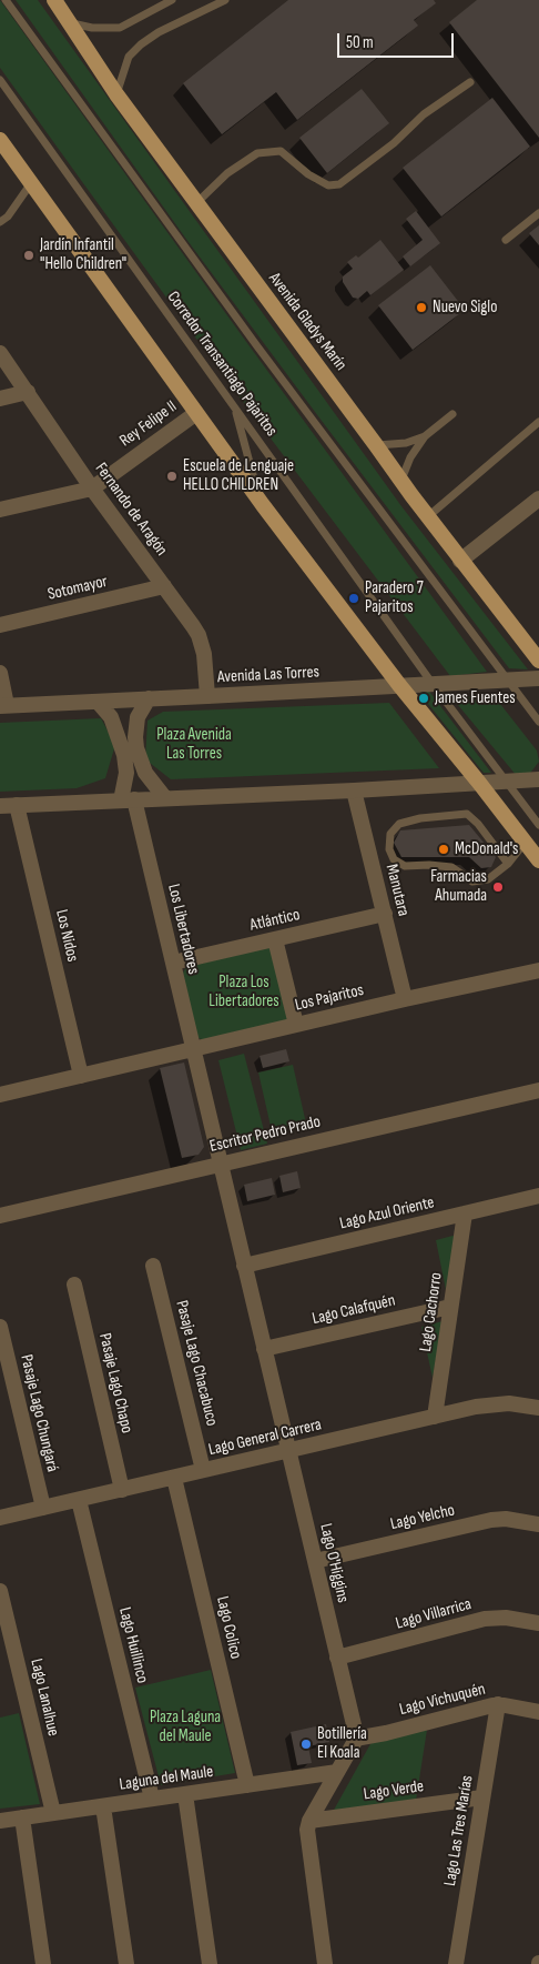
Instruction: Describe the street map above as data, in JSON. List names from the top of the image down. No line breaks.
{"streets":{"main road":["Avenida Gladys Marín"],"street":["Rey Felipe II","Fernando de Aragón","Sotomayor","Avenida Las Torres","Manutara","Atlántico","Los Libertadores","Los Nidos","Los Pajaritos","Escritor Pedro Prado","Lago Azul Oriente","Lago Calafquén","Lago Cachorro","Pasaje Lago Chacabuco","Pasaje Lago Chapo","Pasaje Lago Chungará","Lago General Carrera","Lago Yelcho","Lago O'Higgins","Lago Villarrica","Lago Colico","Lago Huillinco","Lago Lanalhue","Lago Vichuquén","Laguna del Maule","Lago Verde","Lago Las Tres Marías"],"lane":["Corredor Transantiago Pajaritos"]},"crossings":[["Corredor Transantiago Pajaritos","Avenida Las Torres"],["Rey Felipe II","Fernando de Aragón"],["Fernando de Aragón","Sotomayor"],["Fernando de Aragón","Avenida Las Torres"],["Manutara","Atlántico"],["Manutara","Los Pajaritos"],["Atlántico","Los Libertadores"],["Los Libertadores","Los Pajaritos"],["Los Libertadores","Escritor Pedro Prado"],["Los Libertadores","Lago O'Higgins"],["Los Nidos","Los Pajaritos"],["Escritor Pedro Prado","Lago O'Higgins"],["Lago Azul Oriente","Lago Cachorro"],["Lago Azul Oriente","Lago O'Higgins"],["Lago Calafquén","Lago Cachorro"],["Lago Calafquén","Lago O'Higgins"],["Lago Cachorro","Lago General Carrera"],["Pasaje Lago Chacabuco","Lago General Carrera"],["Pasaje Lago Chapo","Lago General Carrera"],["Pasaje Lago Chungará","Lago General Carrera"],["Lago General Carrera","Lago O'Higgins"],["Lago General Carrera","Lago Colico"],["Lago General Carrera","Lago Huillinco"],["Lago Yelcho","Lago O'Higgins"],["Lago O'Higgins","Lago Villarrica"],["Lago O'Higgins","Lago Vichuquén"],["Lago Colico","Laguna del Maule"],["Lago Huillinco","Laguna del Maule"],["Lago Lanalhue","Laguna del Maule"],["Lago Vichuquén","Lago Las Tres Marías"],["Lago Verde","Lago Las Tres Marías"]],"parks":["Plaza Avenida Las Torres","Plaza Los Libertadores","Plaza Laguna del Maule"],"places":["Jardín Infantil \"Hello Children\"","Nuevo Siglo","Escuela de Lenguaje HELLO CHILDREN","Paradero 7 Pajaritos","James Fuentes","McDonald's","Farmacias Ahumada","Botillería El Koala"],"scale_bar":"50 m"}
